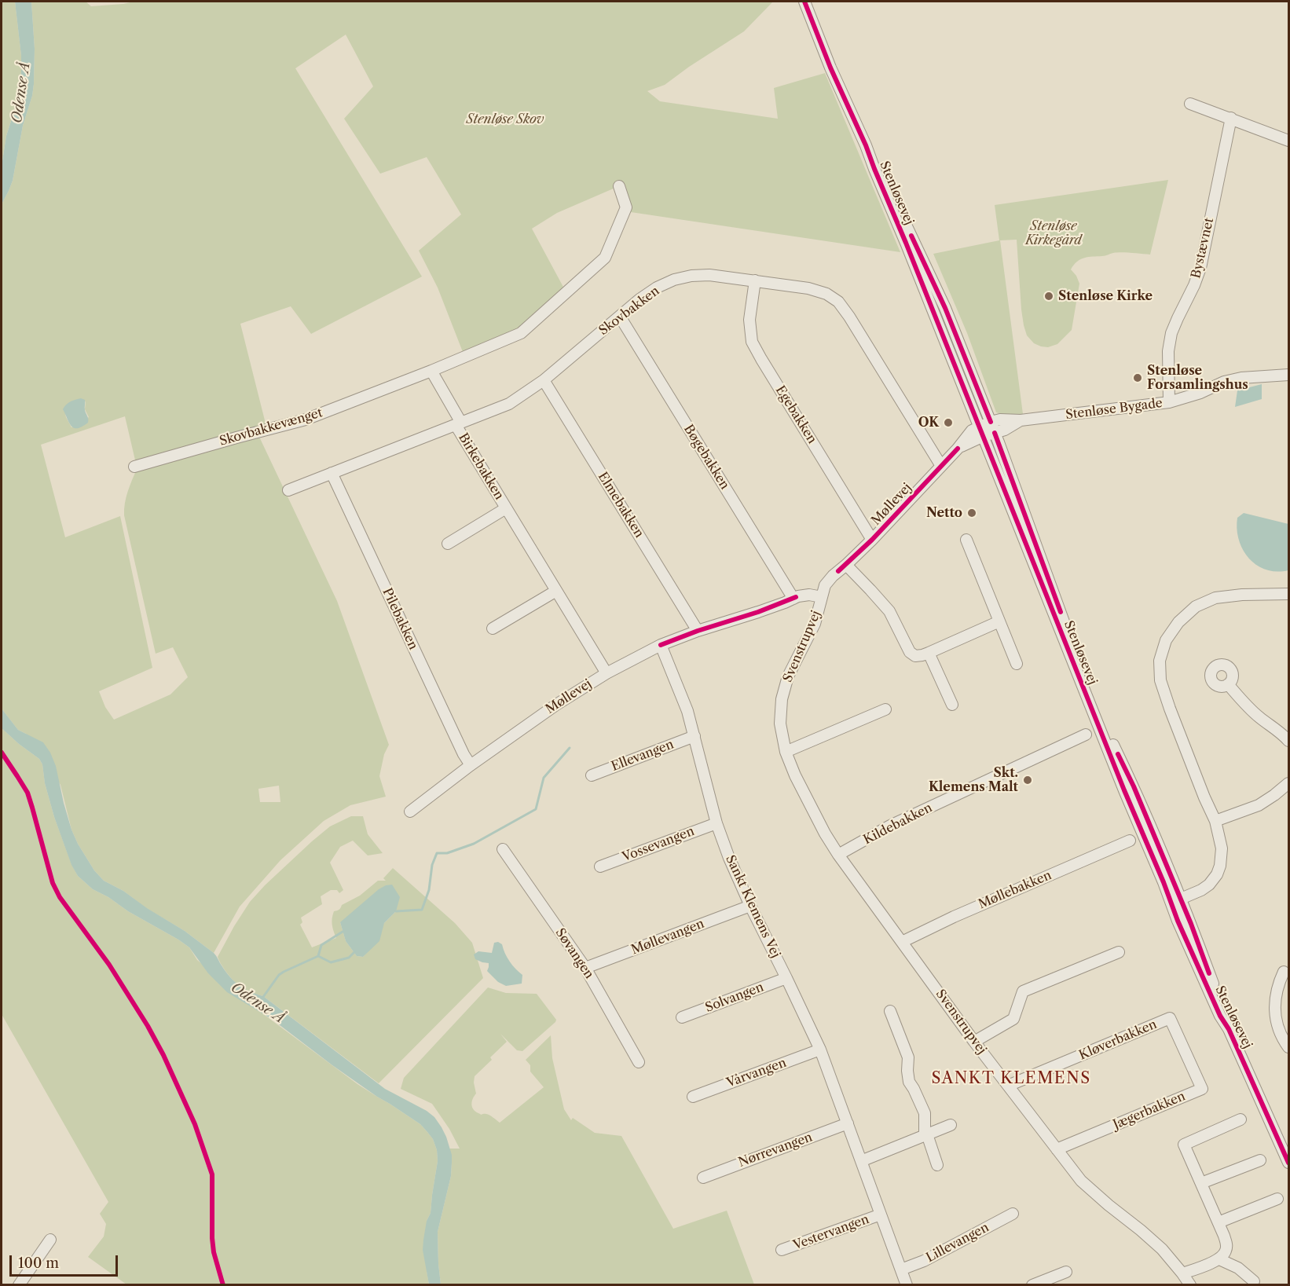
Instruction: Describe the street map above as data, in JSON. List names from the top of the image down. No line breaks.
{"streets":{"street":["Stenløsevej","Bystævnet","Skovbakken","Stenløse Bygade","Egebakken","Skovbakkevænget","Bøgebakken","Birkebakken","Møllevej","Elmebakken","Pilebakken","Svenstrupvej","Ellevangen","Kildebakken","Vossevangen","Møllebakken","Sankt Klemens Vej","Møllevangen","Søvangen","Solvangen","Kløverbakken","Vårvangen","Jægerbakken","Nørrevangen","Vestervangen","Lillevangen"]},"crossings":[["Stenløsevej","Stenløse Bygade"],["Stenløsevej","Møllevej"],["Bystævnet","Stenløse Bygade"],["Skovbakken","Egebakken"],["Skovbakken","Bøgebakken"],["Skovbakken","Birkebakken"],["Skovbakken","Møllevej"],["Skovbakken","Elmebakken"],["Skovbakken","Pilebakken"],["Stenløse Bygade","Møllevej"],["Egebakken","Møllevej"],["Bøgebakken","Møllevej"],["Birkebakken","Møllevej"],["Møllevej","Elmebakken"],["Møllevej","Pilebakken"],["Møllevej","Svenstrupvej"],["Møllevej","Sankt Klemens Vej"],["Svenstrupvej","Kildebakken"],["Svenstrupvej","Møllebakken"],["Svenstrupvej","Kløverbakken"],["Svenstrupvej","Jægerbakken"],["Ellevangen","Sankt Klemens Vej"],["Vossevangen","Sankt Klemens Vej"],["Sankt Klemens Vej","Møllevangen"],["Sankt Klemens Vej","Solvangen"],["Sankt Klemens Vej","Vårvangen"],["Sankt Klemens Vej","Nørrevangen"],["Sankt Klemens Vej","Vestervangen"],["Sankt Klemens Vej","Lillevangen"],["Møllevangen","Søvangen"],["Kløverbakken","Jægerbakken"]],"districts":["SANKT KLEMENS"],"water":["Odense Å"],"parks":["Stenløse Skov","Stenløse Kirkegård"],"places":["Stenløse Kirke","Stenløse Forsamlingshus","OK","Netto","Skt. Klemens Malt"],"scale_bar":"100 m"}
